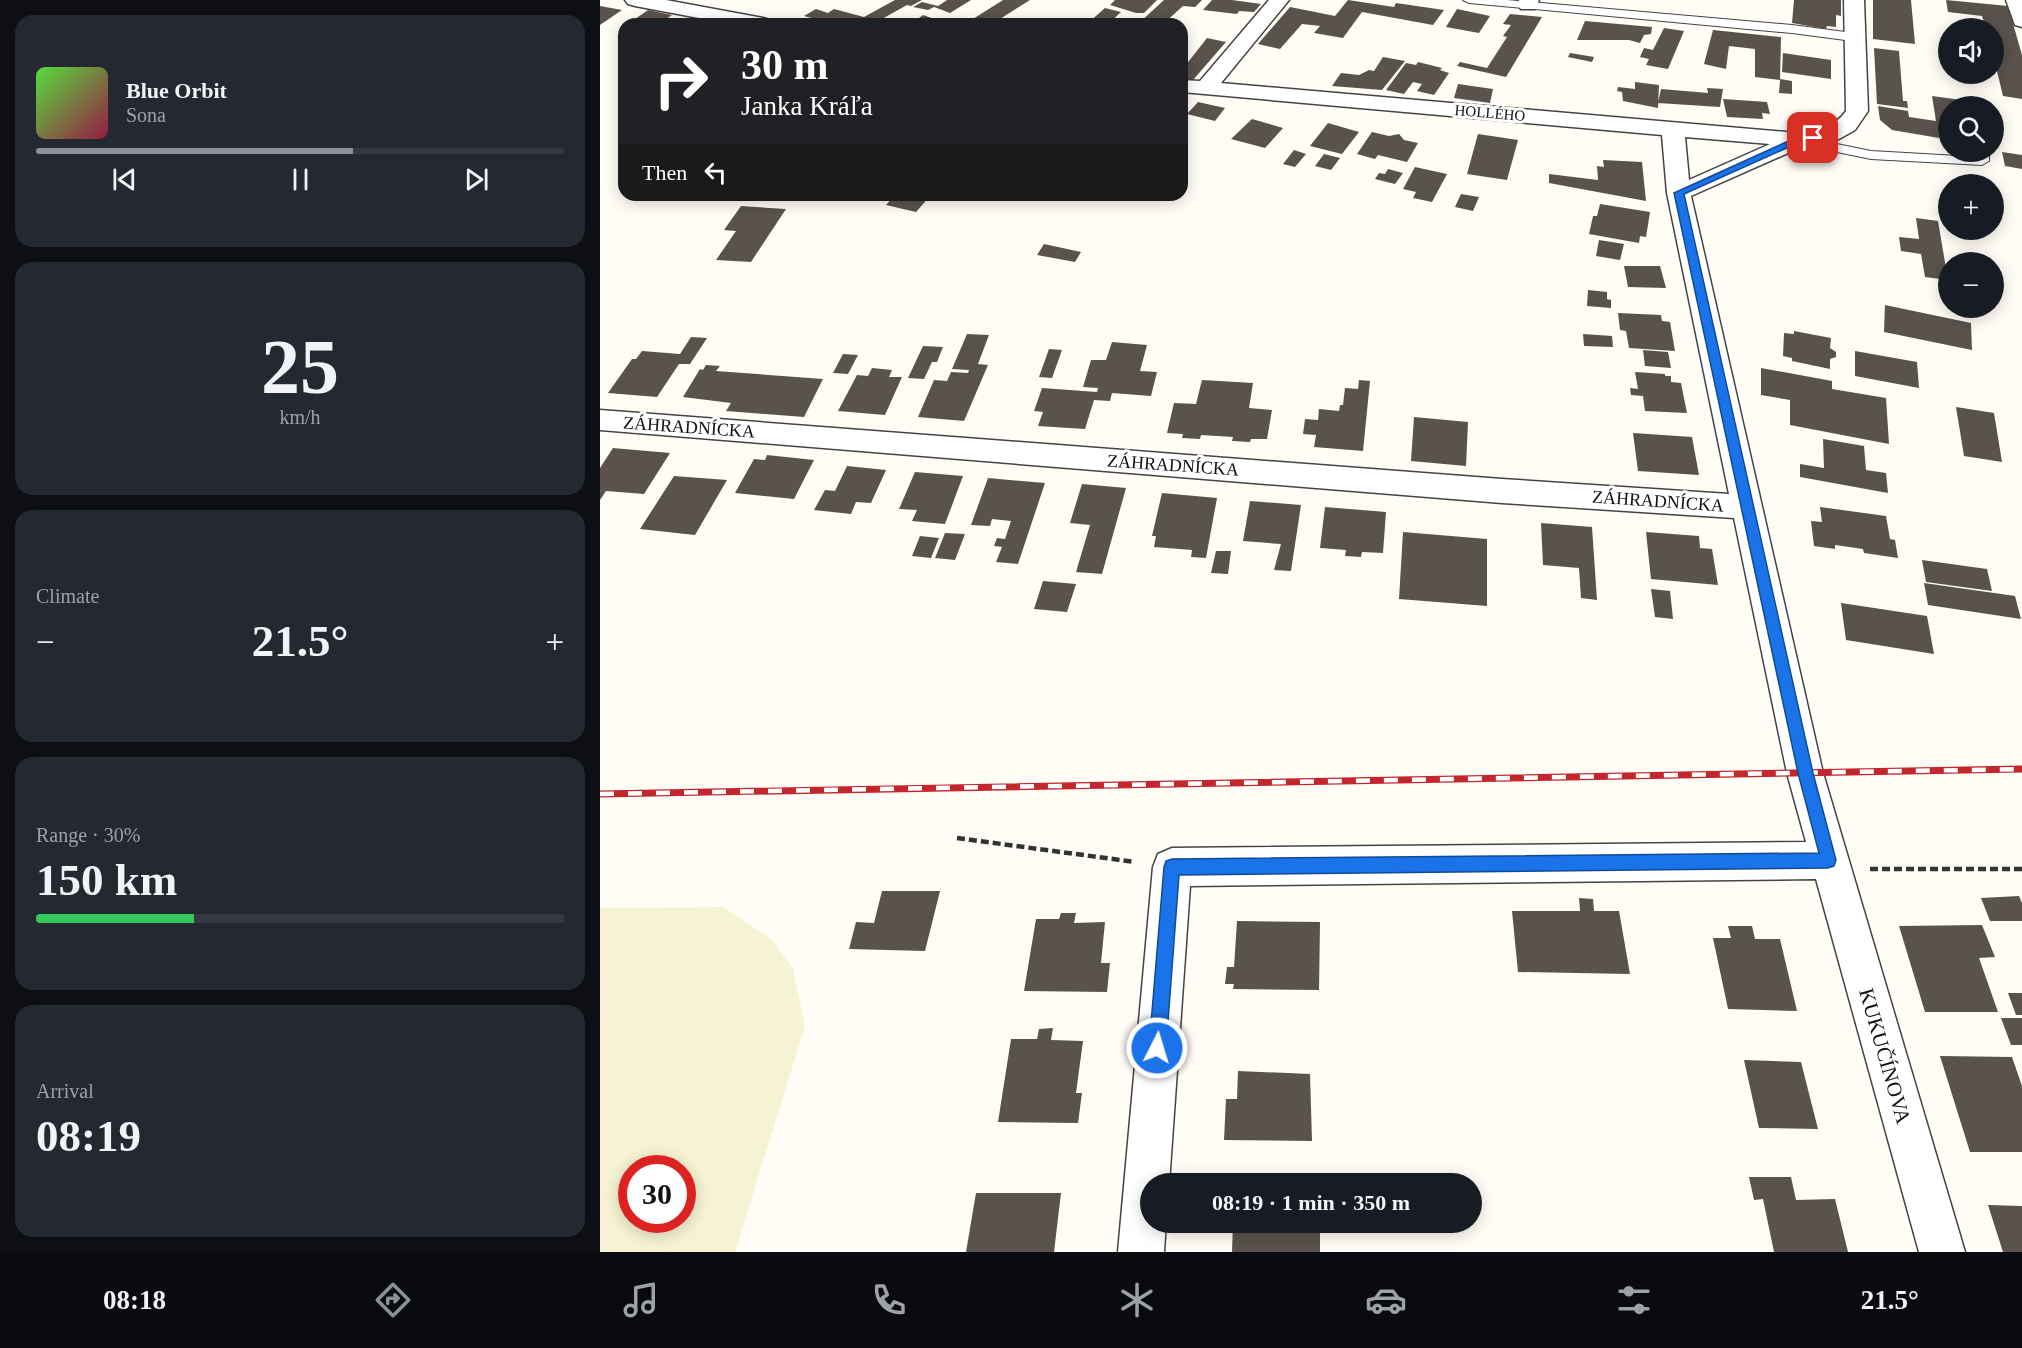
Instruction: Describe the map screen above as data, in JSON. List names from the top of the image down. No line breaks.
{"streets":{"street":["HOLLÉHO","ZÁHRADNÍCKA","KUKUČÍNOVA"]},"crossings":[["ZÁHRADNÍCKA","KUKUČÍNOVA"]],"page":{"map_buttons":["+","−"],"turn":["30 m","Janka Kráľa"],"song":["Blue Orbit","Sona"],"then":"Then","tile":[["25","km/h"],"Climate",["Range · 30%","150 km"],["Arrival","08:19"]],"heat":["−","21.5°","+"],"limit":"30","trip":"08:19 · 1 min · 350 m","tabs":["08:18","21.5°"]}}
